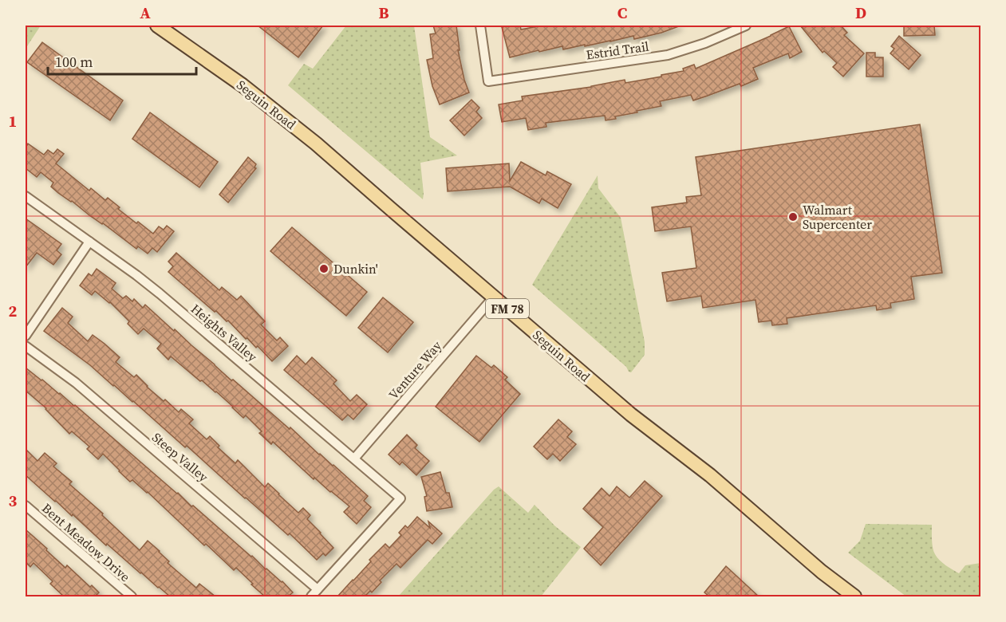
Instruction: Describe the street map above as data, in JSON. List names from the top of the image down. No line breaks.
{"streets":{"main road":["Seguin Road","FM 78"],"street":["Estrid Trail","Heights Valley","Venture Way","Steep Valley","Bent Meadow Drive"]},"crossings":[["Seguin Road","Venture Way"],["Heights Valley","Venture Way"],["Heights Valley","Steep Valley"]],"places":["Walmart Supercenter","Dunkin'"],"scale_bar":"100 m","grid":{"columns":["A","B","C","D"],"rows":["1","2","3"]}}
